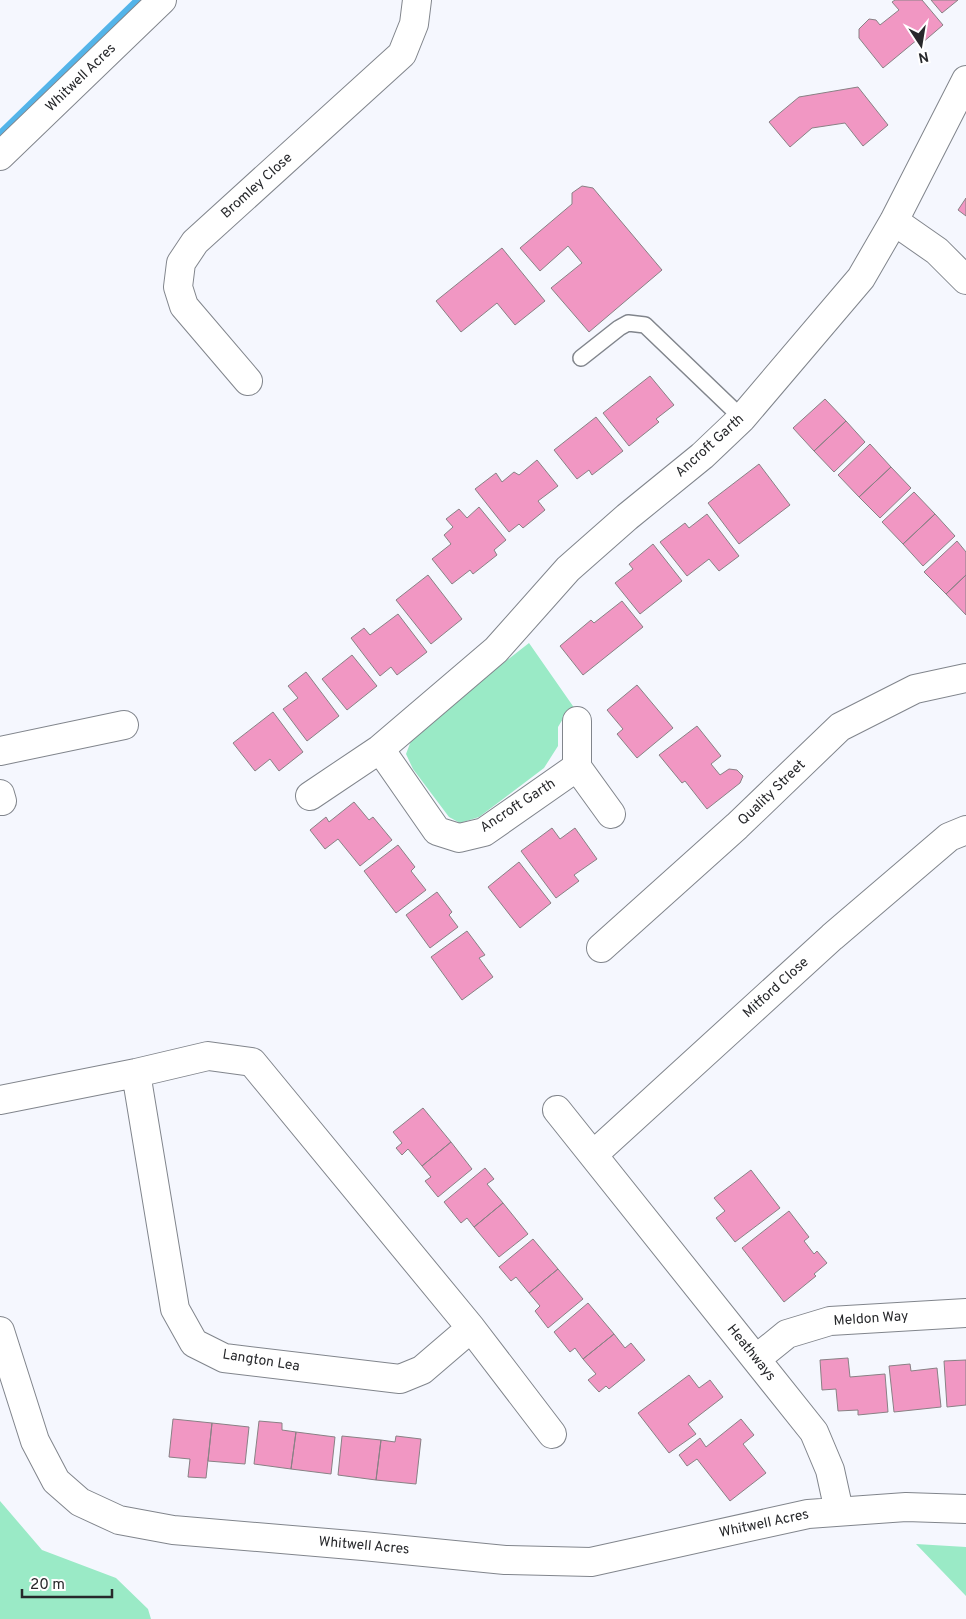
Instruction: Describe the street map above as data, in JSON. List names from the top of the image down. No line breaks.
{"streets":{"street":["Whitwell Acres","Bromley Close","Ancroft Garth","Quality Street","Mitford Close","Meldon Way","Heathways","Langton Lea"]},"crossings":[["Whitwell Acres","Heathways"],["Mitford Close","Heathways"],["Meldon Way","Heathways"]],"scale_bar":"20 m","north":"bottom"}
